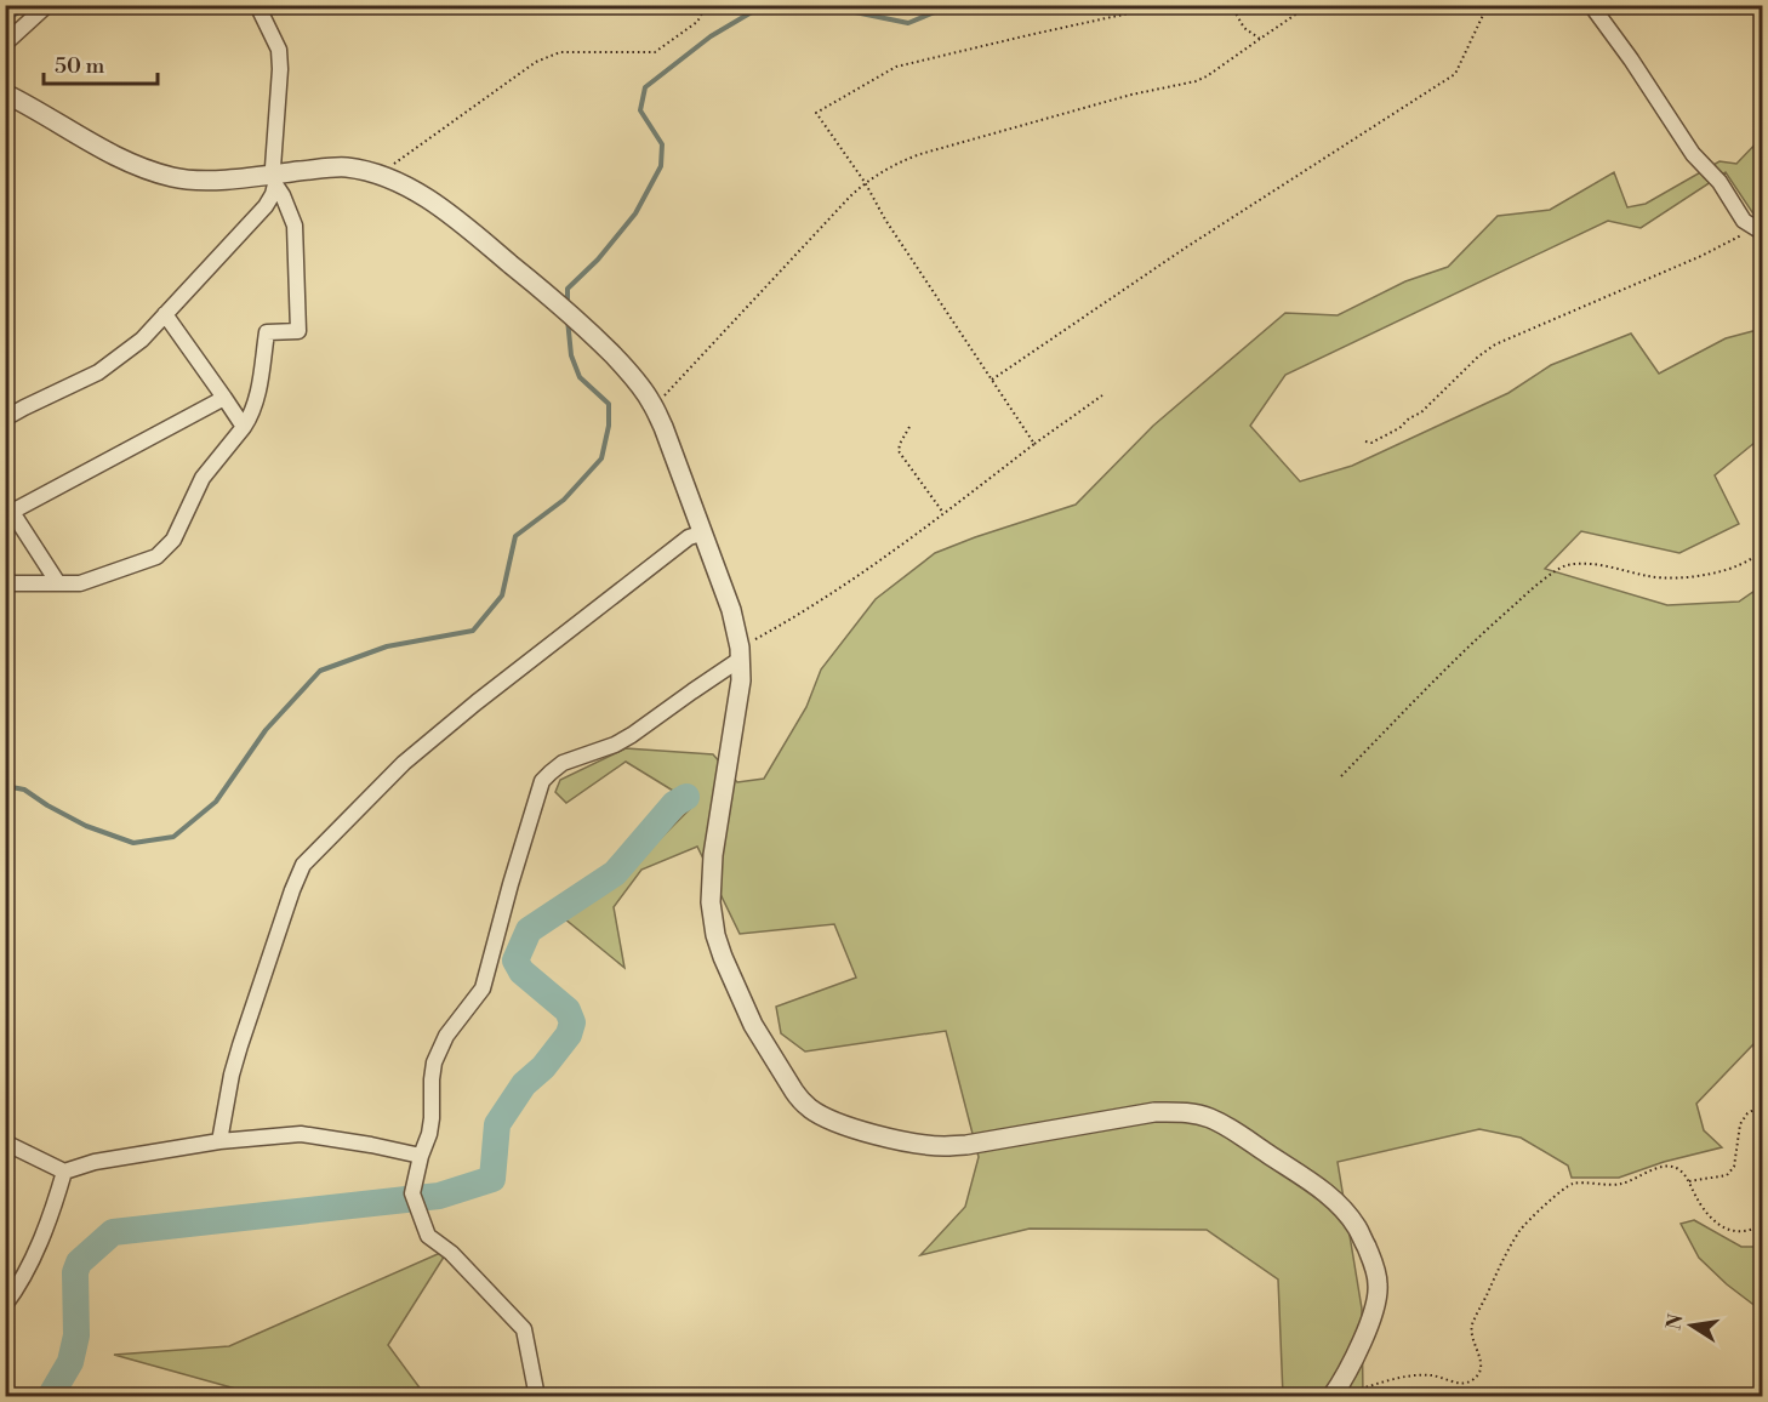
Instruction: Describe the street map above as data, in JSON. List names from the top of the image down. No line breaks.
{"scale_bar":"50 m","north":"left"}
